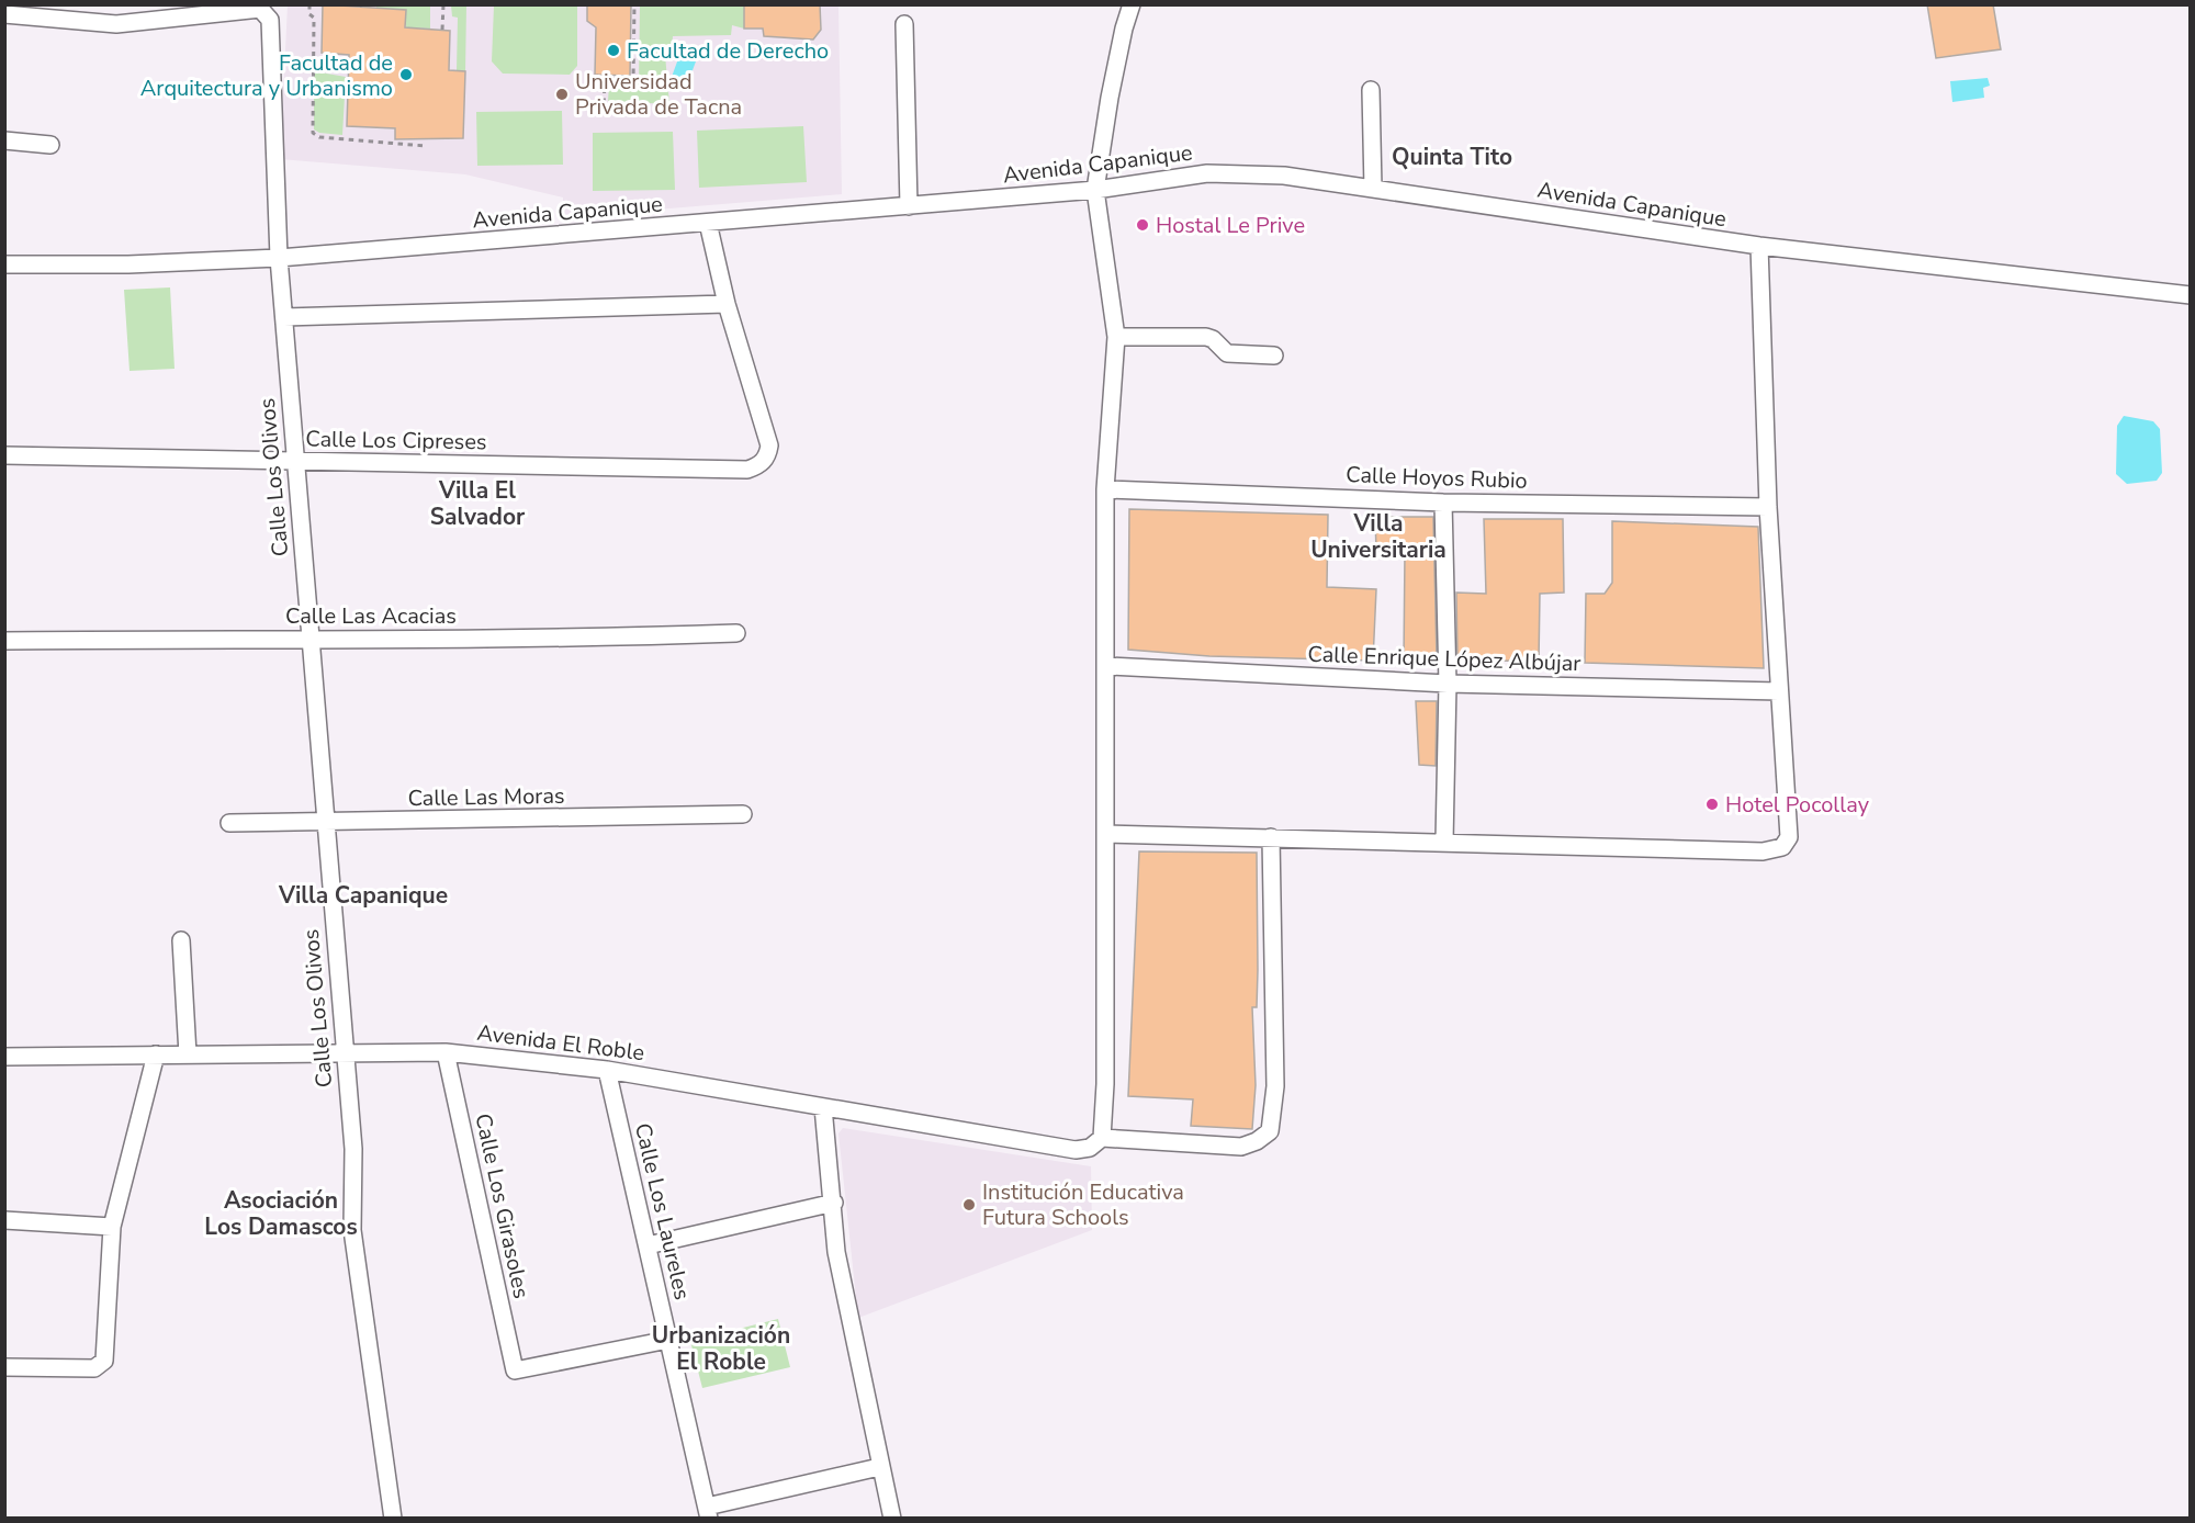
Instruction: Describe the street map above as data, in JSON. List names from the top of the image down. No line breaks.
{"streets":{"street":["Avenida Capanique","Calle Los Cipreses","Calle Los Olivos","Calle Hoyos Rubio","Calle Las Acacias","Calle Enrique López Albújar","Calle Las Moras","Avenida El Roble","Calle Los Girasoles","Calle Los Laureles"]},"crossings":[["Avenida Capanique","Calle Los Olivos"],["Calle Los Cipreses","Calle Los Olivos"],["Calle Los Olivos","Calle Las Acacias"],["Calle Los Olivos","Calle Las Moras"],["Calle Los Olivos","Avenida El Roble"],["Avenida El Roble","Calle Los Girasoles"],["Avenida El Roble","Calle Los Laureles"],["Calle Los Girasoles","Calle Los Laureles"]],"districts":["Quinta Tito","Villa El Salvador","Villa Universitaria","Villa Capanique","Asociación Los Damascos","Urbanización El Roble"],"places":["Facultad de Derecho","Facultad de Arquitectura y Urbanismo","Universidad Privada de Tacna","Hostal Le Prive","Hotel Pocollay","Institución Educativa Futura Schools"]}
